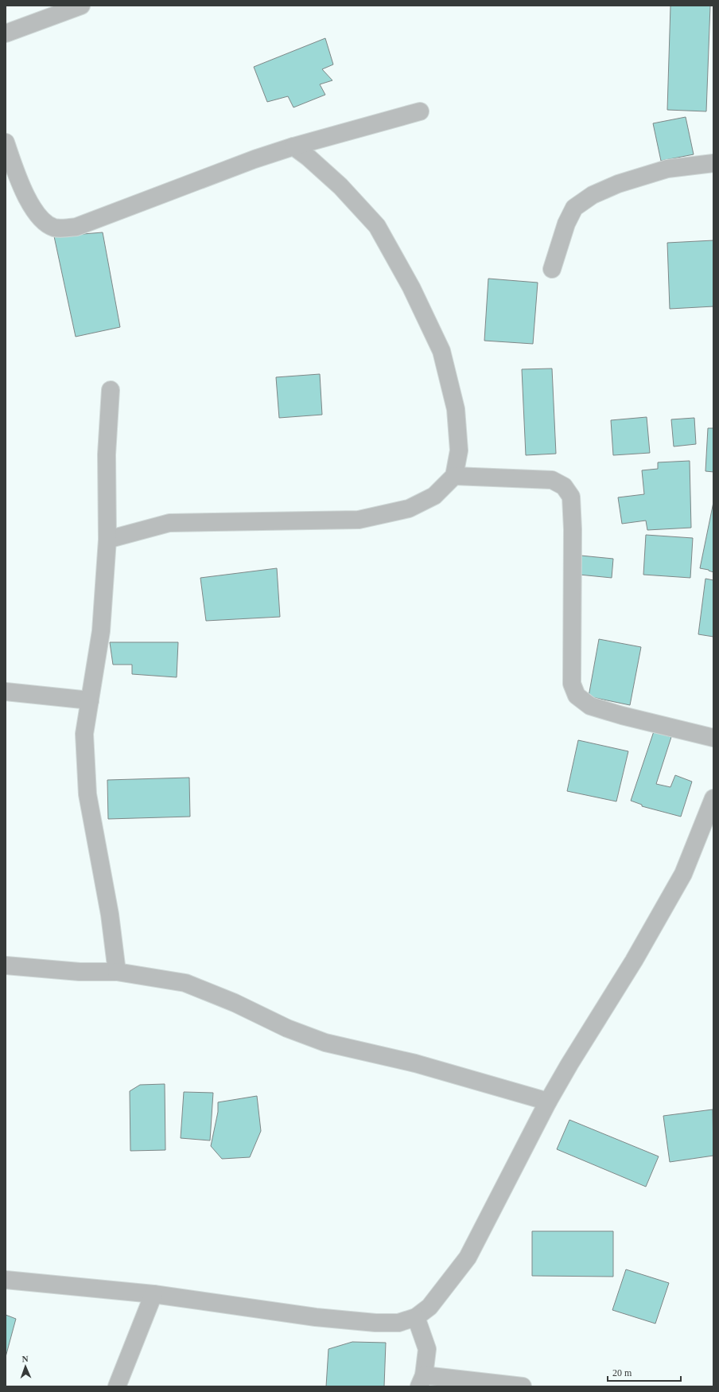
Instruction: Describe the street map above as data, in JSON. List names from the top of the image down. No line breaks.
{"scale_bar":"20 m","north":"top"}
